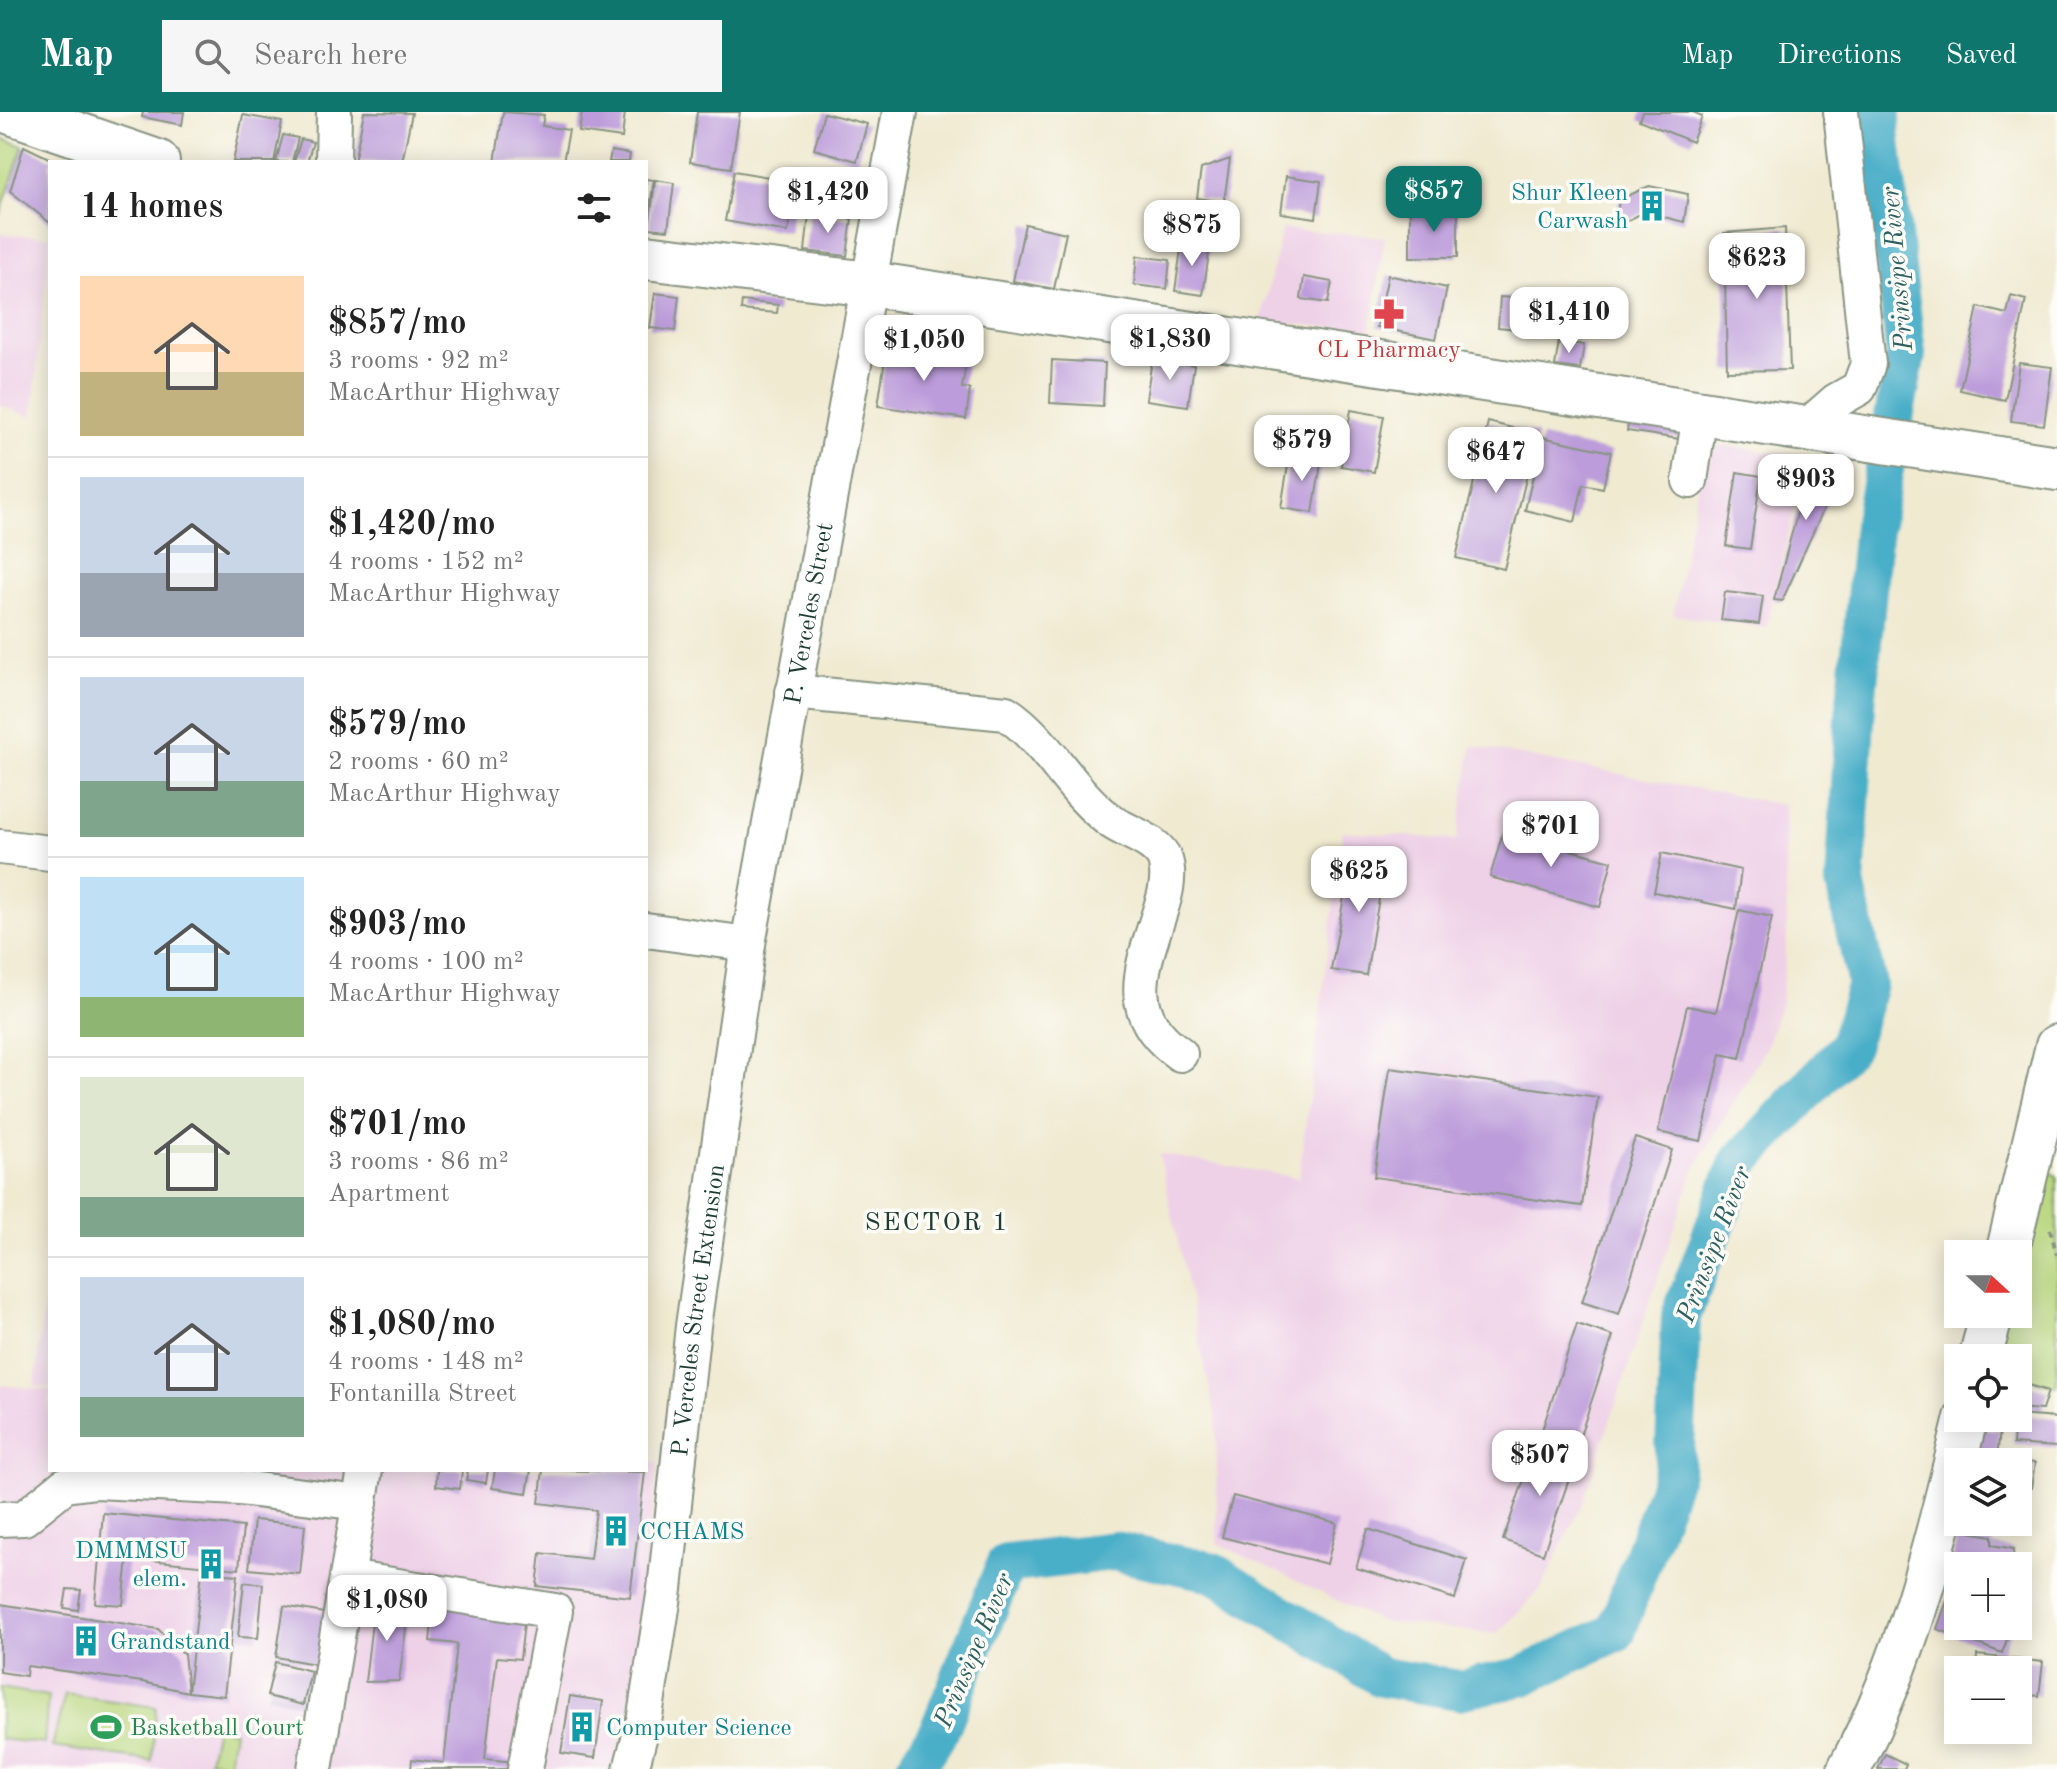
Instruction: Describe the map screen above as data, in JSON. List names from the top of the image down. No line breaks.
{"streets":{"street":["P. Verceles Street","P. Verceles Street Extension"]},"crossings":[["P. Verceles Street","P. Verceles Street Extension"]],"districts":["SECTOR 1"],"water":["Prinsipe River"],"places":{"building":["Shur Kleen Carwash","CCHAMS","DMMMSU elem.","Grandstand","Computer Science"],"pharmacy":["CL Pharmacy"],"sports":["Basketball Court"]},"north":"right","page":{"header":"Map","search":"Search here","nav":["Map","Directions","Saved"],"heading":"14 homes","price":["$857","$1,420","$875","$623","$1,410","$1,830","$1,050","$579","$647","$903","$701","$625","$507","$1,080"],"list":[{"name":"$857/mo","note":"3 rooms · 92 m² · MacArthur Highway"},{"name":"$1,420/mo","note":"4 rooms · 152 m² · MacArthur Highway"},{"name":"$579/mo","note":"2 rooms · 60 m² · MacArthur Highway"},{"name":"$903/mo","note":"4 rooms · 100 m² · MacArthur Highway"},{"name":"$701/mo","note":"3 rooms · 86 m² · Apartment"},{"name":"$1,080/mo","note":"4 rooms · 148 m² · Fontanilla Street"}],"map_buttons":["+","−"]}}
